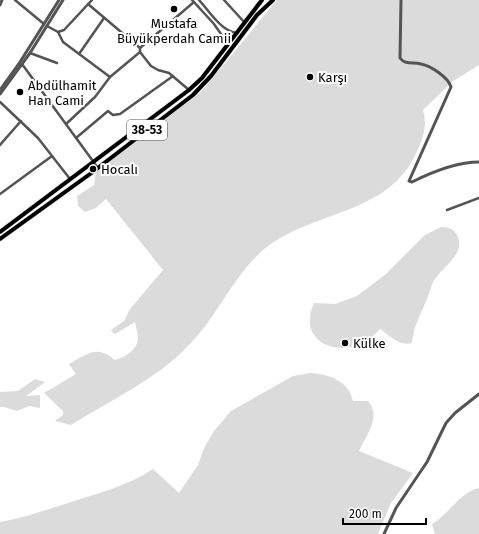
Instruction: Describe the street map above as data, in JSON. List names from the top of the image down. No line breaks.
{"streets":{"main road":["38-53"]},"places":["Mustafa Büyükperdah Camii","Karşı","Abdülhamit Han Cami","Hocalı","Külke"],"scale_bar":"200 m"}
